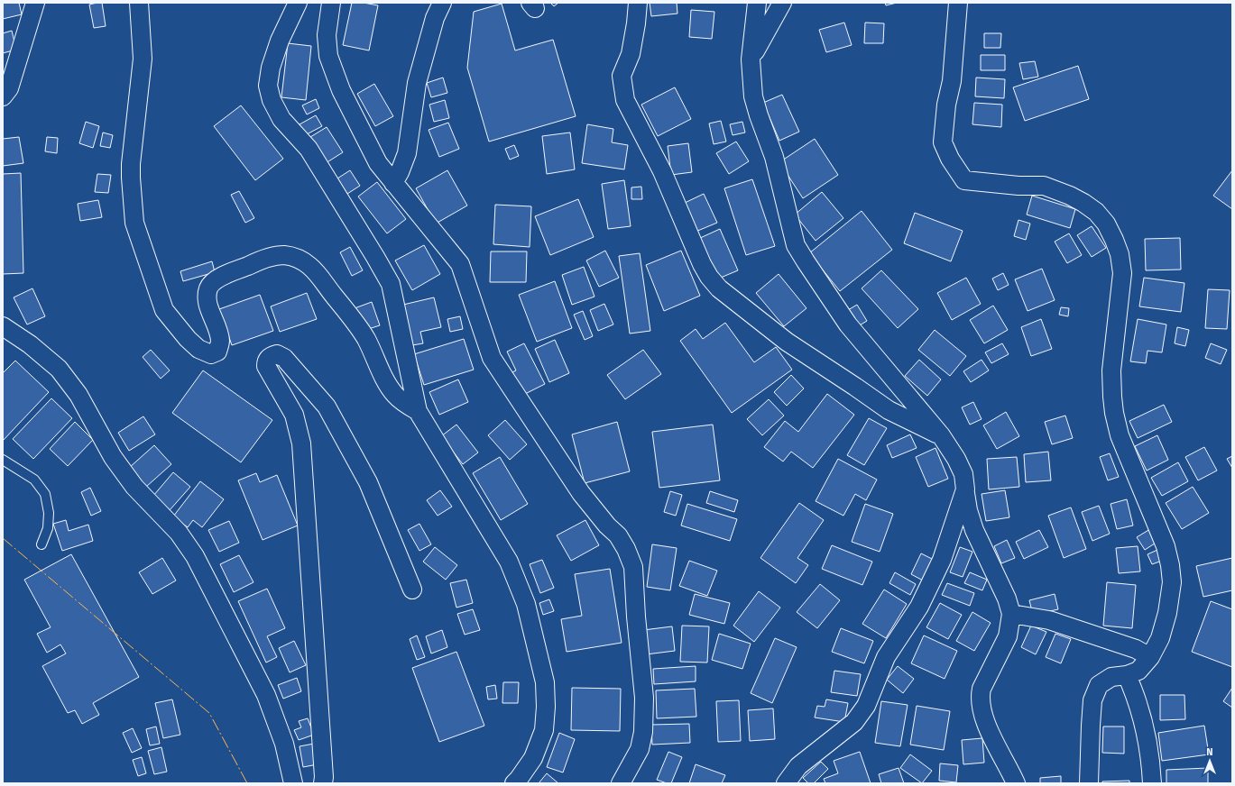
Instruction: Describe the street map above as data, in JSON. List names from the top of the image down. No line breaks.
{"north":"top"}
